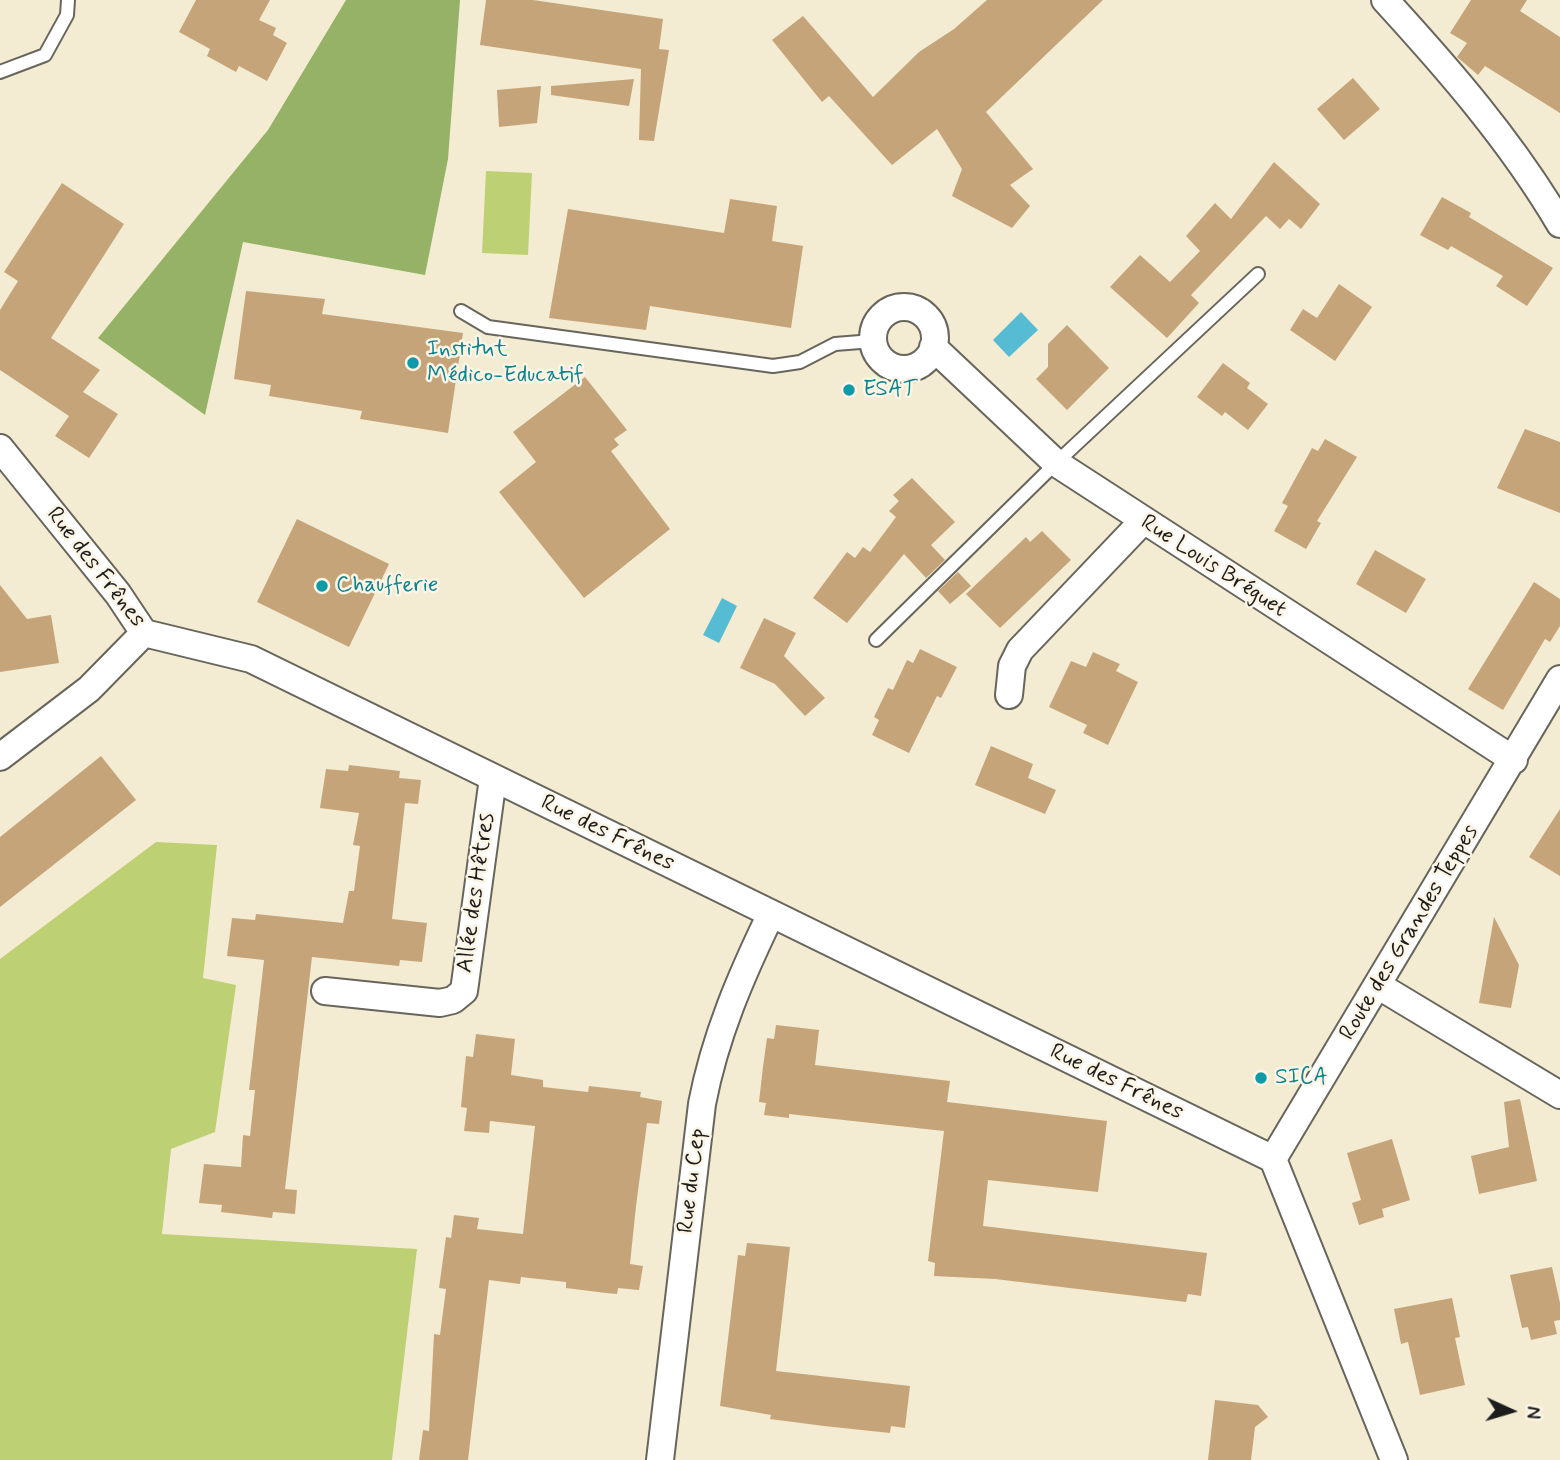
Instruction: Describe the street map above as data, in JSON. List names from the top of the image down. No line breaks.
{"streets":{"street":["Rue Louis Bréguet","Rue des Frênes","Allée des Hêtres","Route des Grandes Teppes","Rue du Cep"]},"crossings":[["Rue Louis Bréguet","Route des Grandes Teppes"],["Rue des Frênes","Allée des Hêtres"],["Rue des Frênes","Route des Grandes Teppes"],["Rue des Frênes","Rue du Cep"]],"places":["Institut Médico-Educatif","ESAT","Chaufferie","SICA"],"north":"right"}
